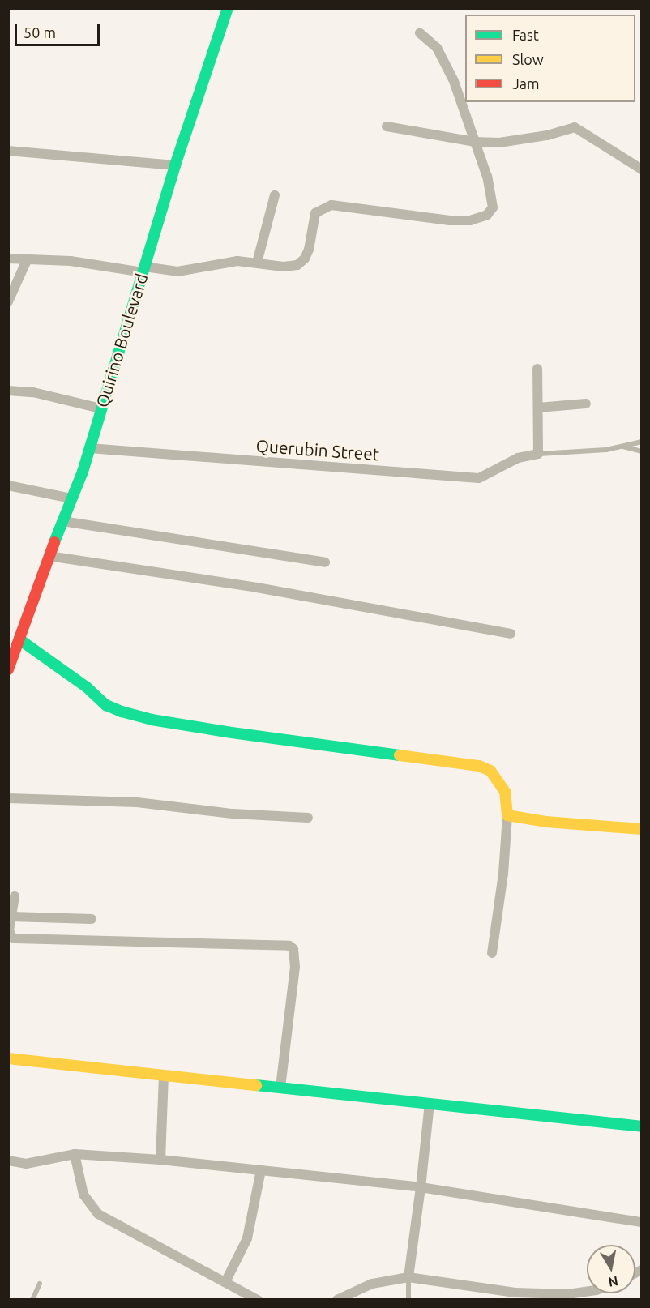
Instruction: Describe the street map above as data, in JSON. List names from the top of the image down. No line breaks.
{"streets":{"street":["Quirino Boulevard","Querubin Street"]},"crossings":[["Quirino Boulevard","Querubin Street"]],"legend":["Fast","Slow","Jam"],"scale_bar":"50 m","north":"bottom"}
